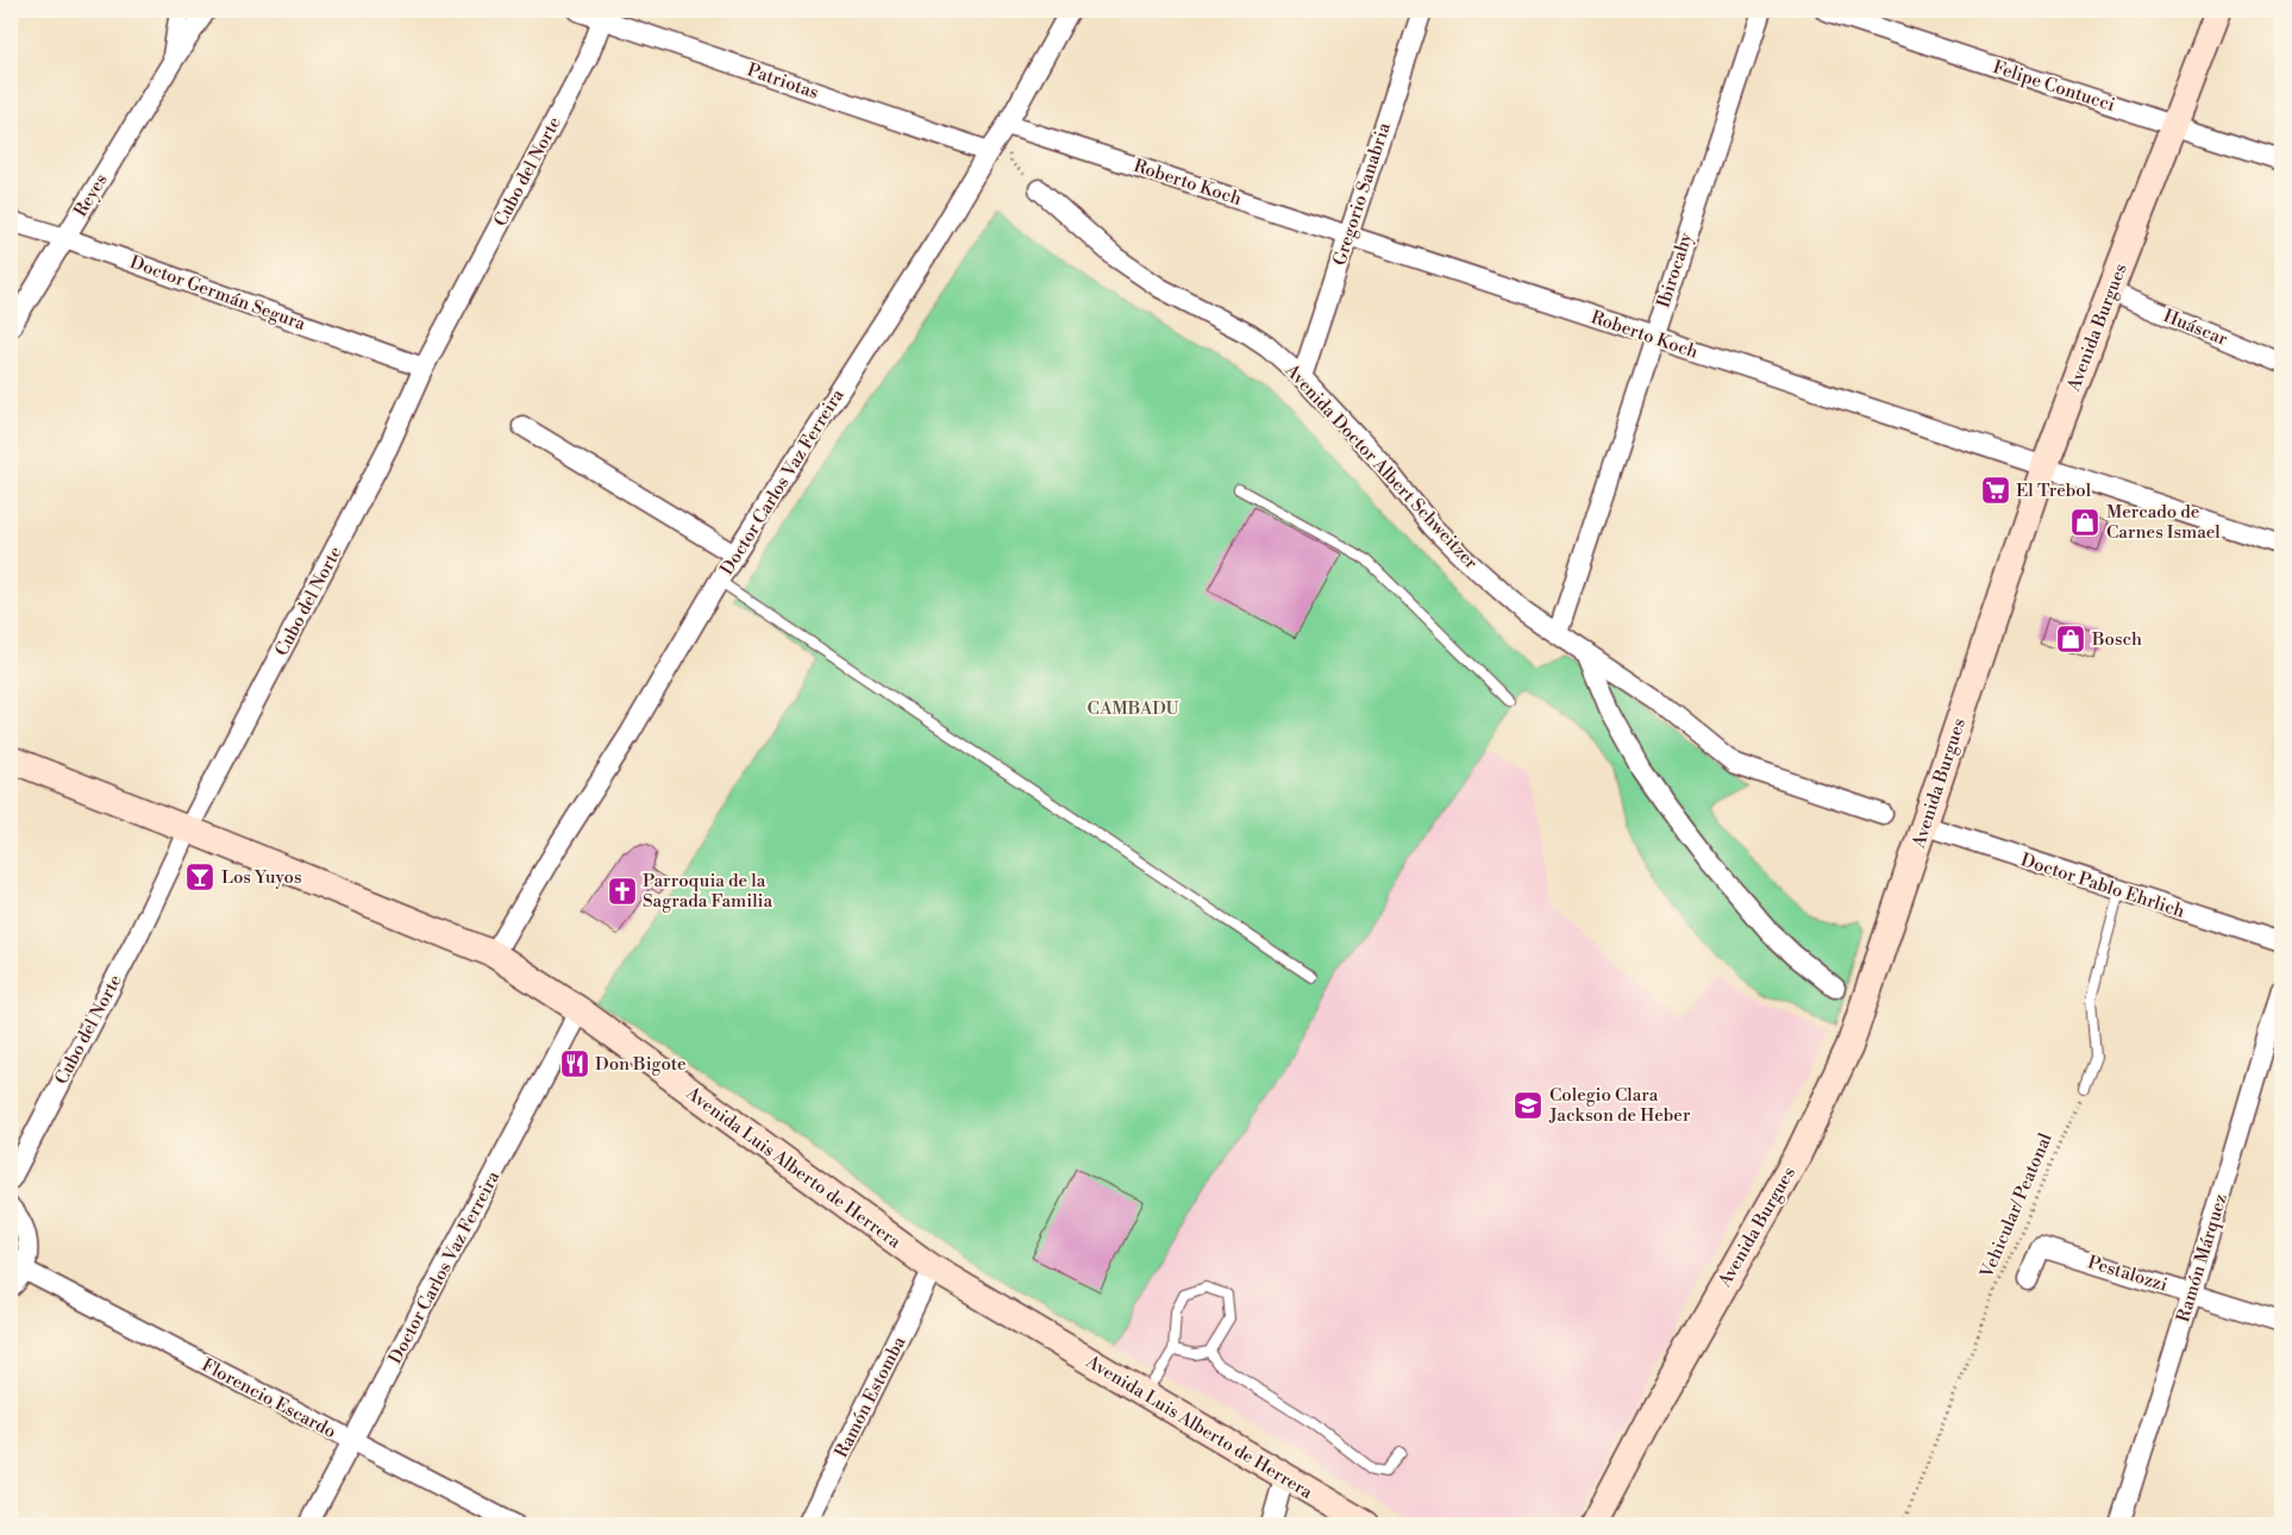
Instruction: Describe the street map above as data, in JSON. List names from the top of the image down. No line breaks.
{"streets":{"street":["Patriotas","Felipe Contucci","Cubo del Norte","Roberto Koch","Gregorio Sanabria","Reyes","Ibirocahy","Doctor Germán Segura","Avenida Burgues","Huáscar","Avenida Doctor Albert Schweitzer","Doctor Carlos Vaz Ferreira","Doctor Pablo Ehrlich","Avenida Luis Alberto de Herrera","Ramón Márquez","Pestalozzi","Ramón Estomba","Florencio Escardo"],"path":["Vehicular/ Peatonal"]},"crossings":[["Patriotas","Cubo del Norte"],["Patriotas","Doctor Carlos Vaz Ferreira"],["Felipe Contucci","Avenida Burgues"],["Cubo del Norte","Doctor Germán Segura"],["Cubo del Norte","Avenida Luis Alberto de Herrera"],["Roberto Koch","Gregorio Sanabria"],["Roberto Koch","Ibirocahy"],["Roberto Koch","Avenida Burgues"],["Roberto Koch","Doctor Carlos Vaz Ferreira"],["Gregorio Sanabria","Avenida Doctor Albert Schweitzer"],["Reyes","Doctor Germán Segura"],["Ibirocahy","Avenida Doctor Albert Schweitzer"],["Avenida Burgues","Huáscar"],["Avenida Burgues","Doctor Pablo Ehrlich"],["Doctor Carlos Vaz Ferreira","Avenida Luis Alberto de Herrera"],["Doctor Carlos Vaz Ferreira","Florencio Escardo"],["Avenida Luis Alberto de Herrera","Ramón Estomba"],["Ramón Márquez","Pestalozzi"]],"parks":["CAMBADU"],"places":{"supermarket":["El Trebol"],"shop":["Mercado de Carnes Ismael","Bosch"],"bar":["Los Yuyos"],"church":["Parroquia de la Sagrada Familia"],"restaurant":["Don Bigote"],"school or university":["Colegio Clara Jackson de Heber"]}}
